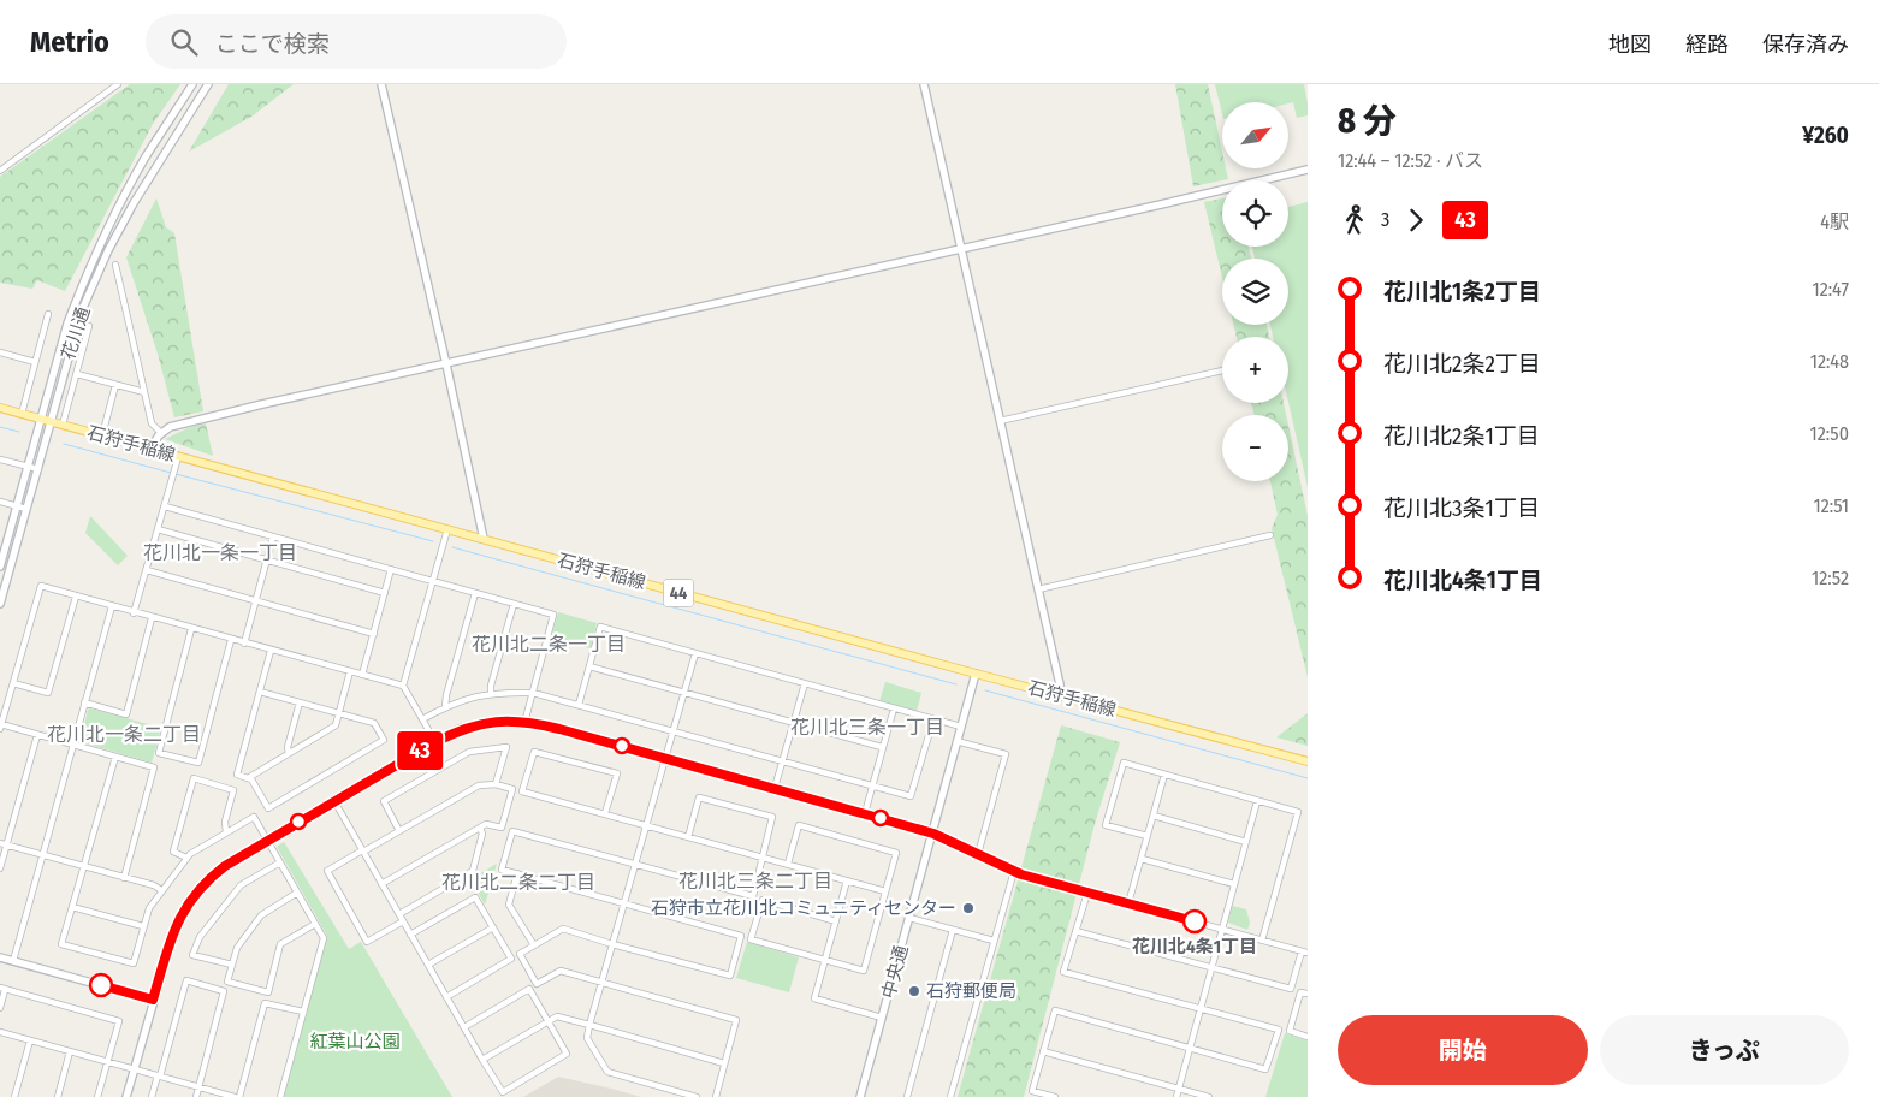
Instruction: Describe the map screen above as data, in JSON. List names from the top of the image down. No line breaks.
{"streets":{"main road":["石狩手稲線","44"],"street":["花川通","中央通"]},"crossings":[["花川通","石狩手稲線"],["石狩手稲線","中央通"]],"districts":["花川北一条一丁目","花川北二条一丁目","花川北三条一丁目","花川北一条二丁目","花川北三条二丁目","花川北二条二丁目"],"parks":["紅葉山公園"],"places":["石狩市立花川北コミュニティセンター","花川北4条1丁目","石狩郵便局"],"lines":["bus line 43"],"north":"top right","page":{"header":"Metrio","search":"ここで検索","nav":["地図","経路","保存済み"],"on_map":"43","heading":["8 分","12:44 – 12:52 · バス","¥260"],"map_buttons":["+","−"],"legs":["3","43","4駅"],"list":[{"name":"花川北1条2丁目","value":"12:47"},{"name":"花川北2条2丁目","value":"12:48"},{"name":"花川北2条1丁目","value":"12:50"},{"name":"花川北3条1丁目","value":"12:51"},{"name":"花川北4条1丁目","value":"12:52"}],"buttons":["開始","きっぷ"]}}
